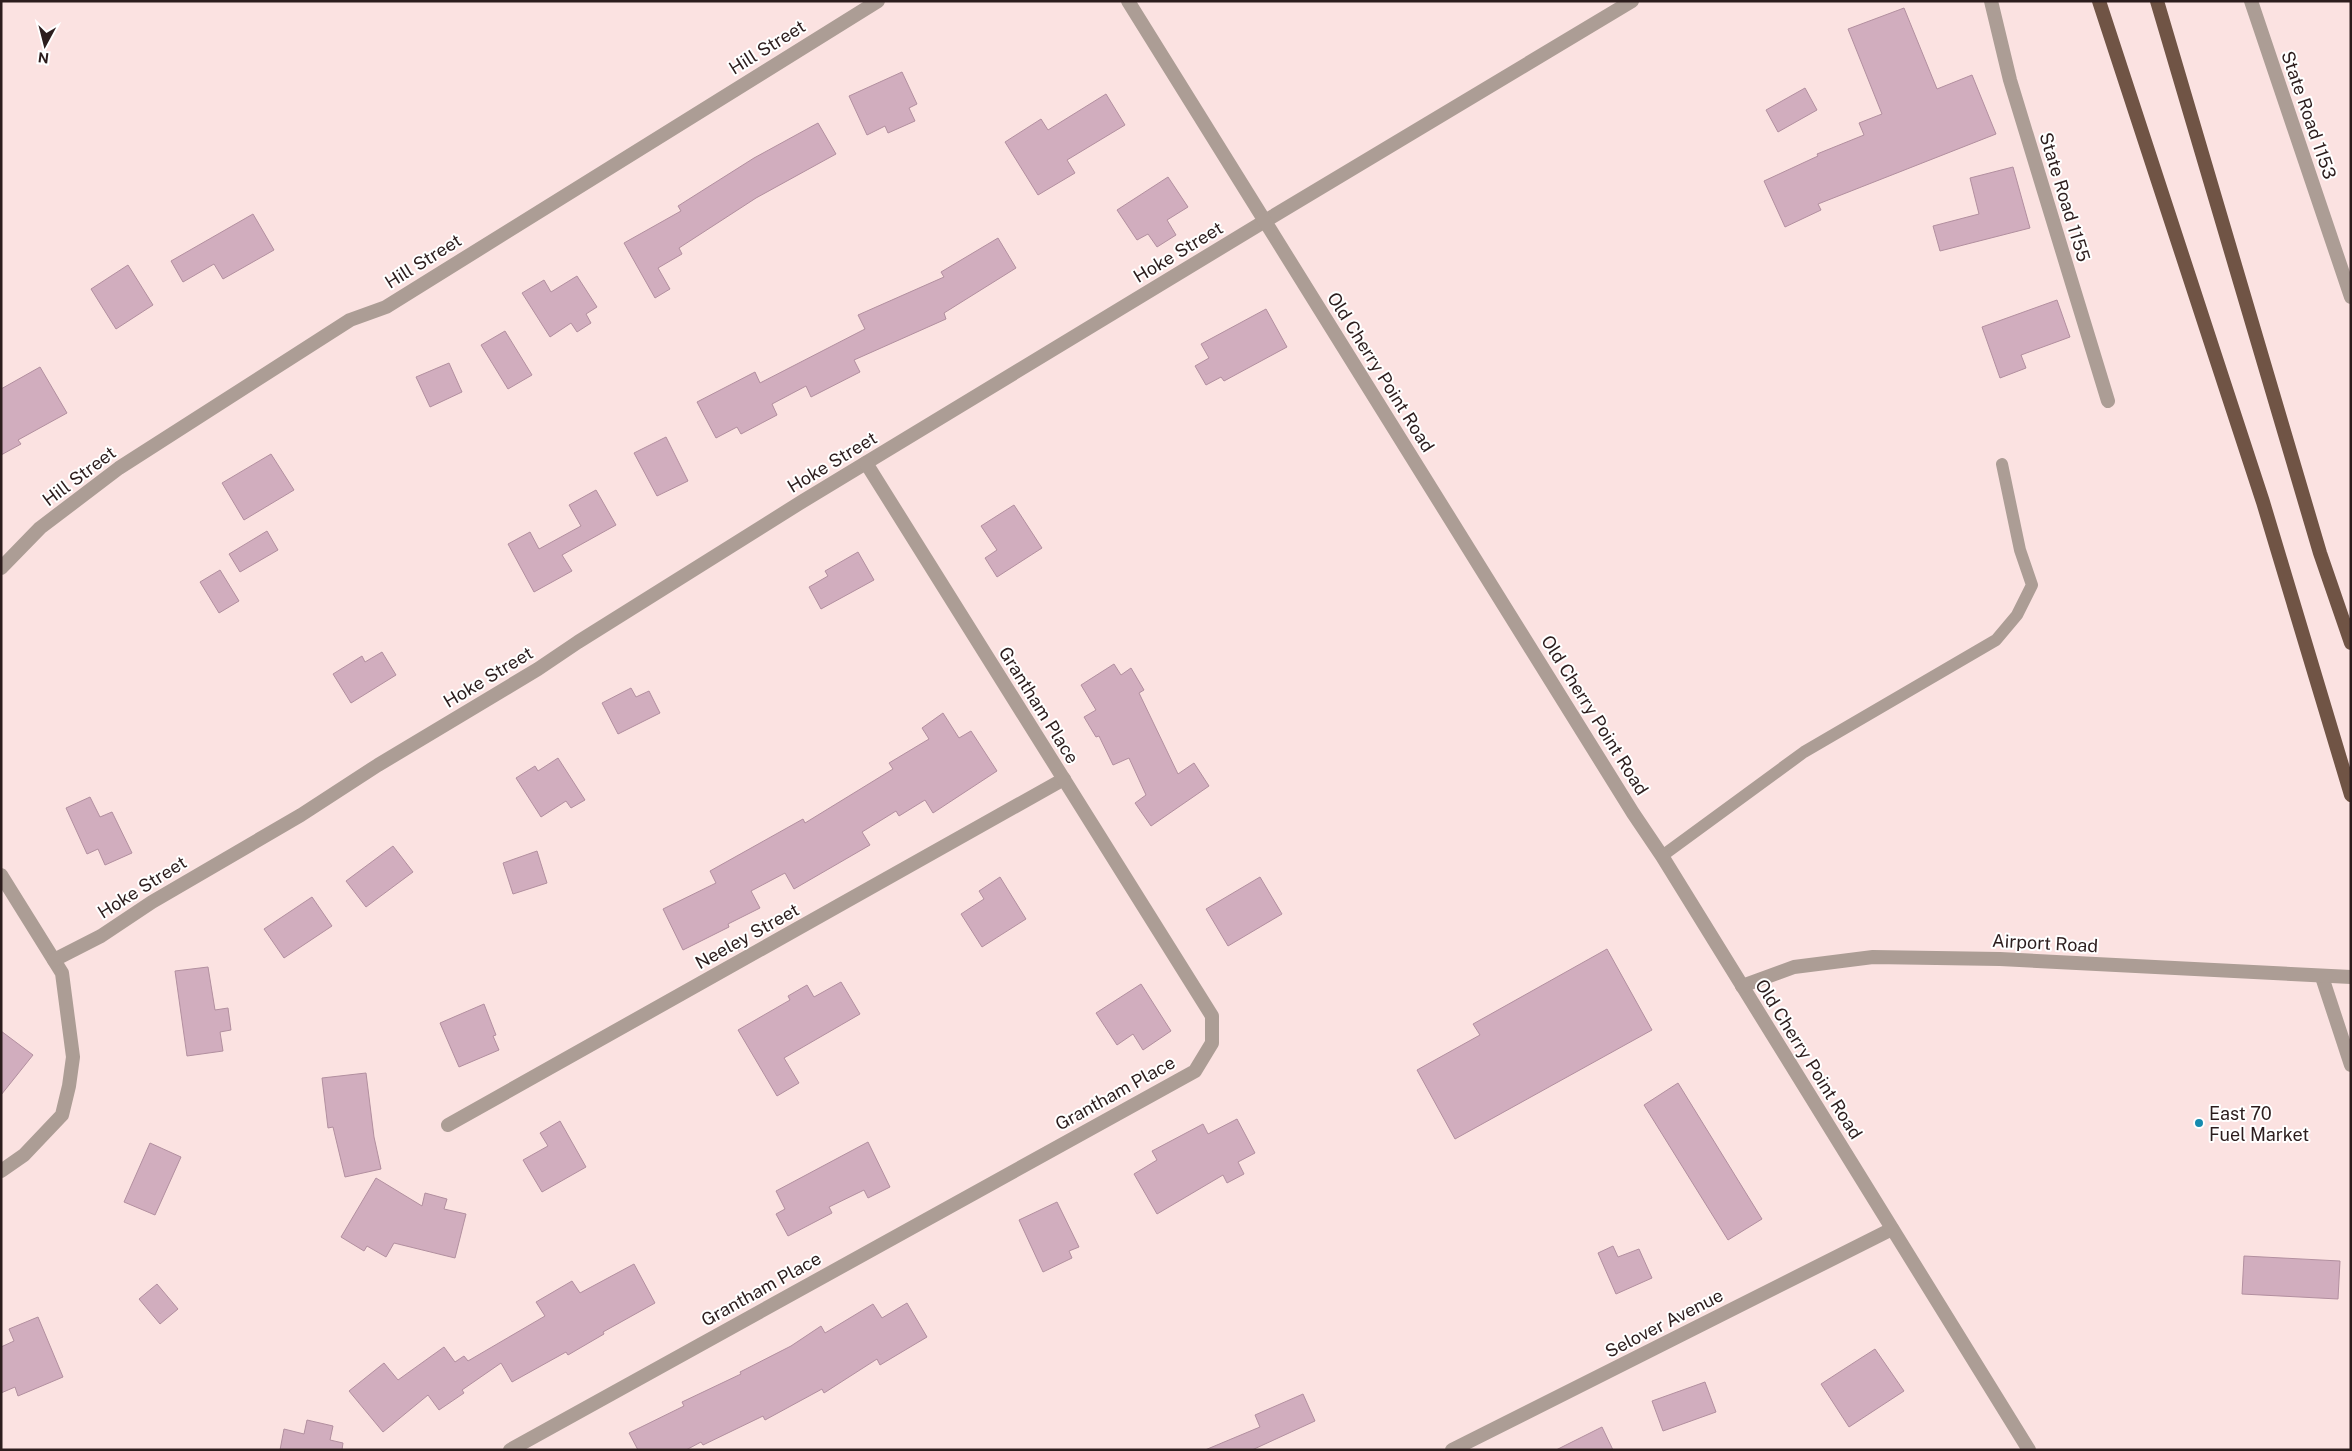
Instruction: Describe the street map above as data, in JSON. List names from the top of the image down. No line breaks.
{"streets":{"street":["Hill Street","State Road 1153","State Road 1155","Hoke Street","Old Cherry Point Road","Grantham Place","Neeley Street","Airport Road","Selover Avenue"]},"crossings":[["Hoke Street","Old Cherry Point Road"],["Hoke Street","Grantham Place"],["Old Cherry Point Road","Airport Road"],["Old Cherry Point Road","Selover Avenue"],["Grantham Place","Neeley Street"]],"places":["East 70 Fuel Market"],"north":"bottom"}
